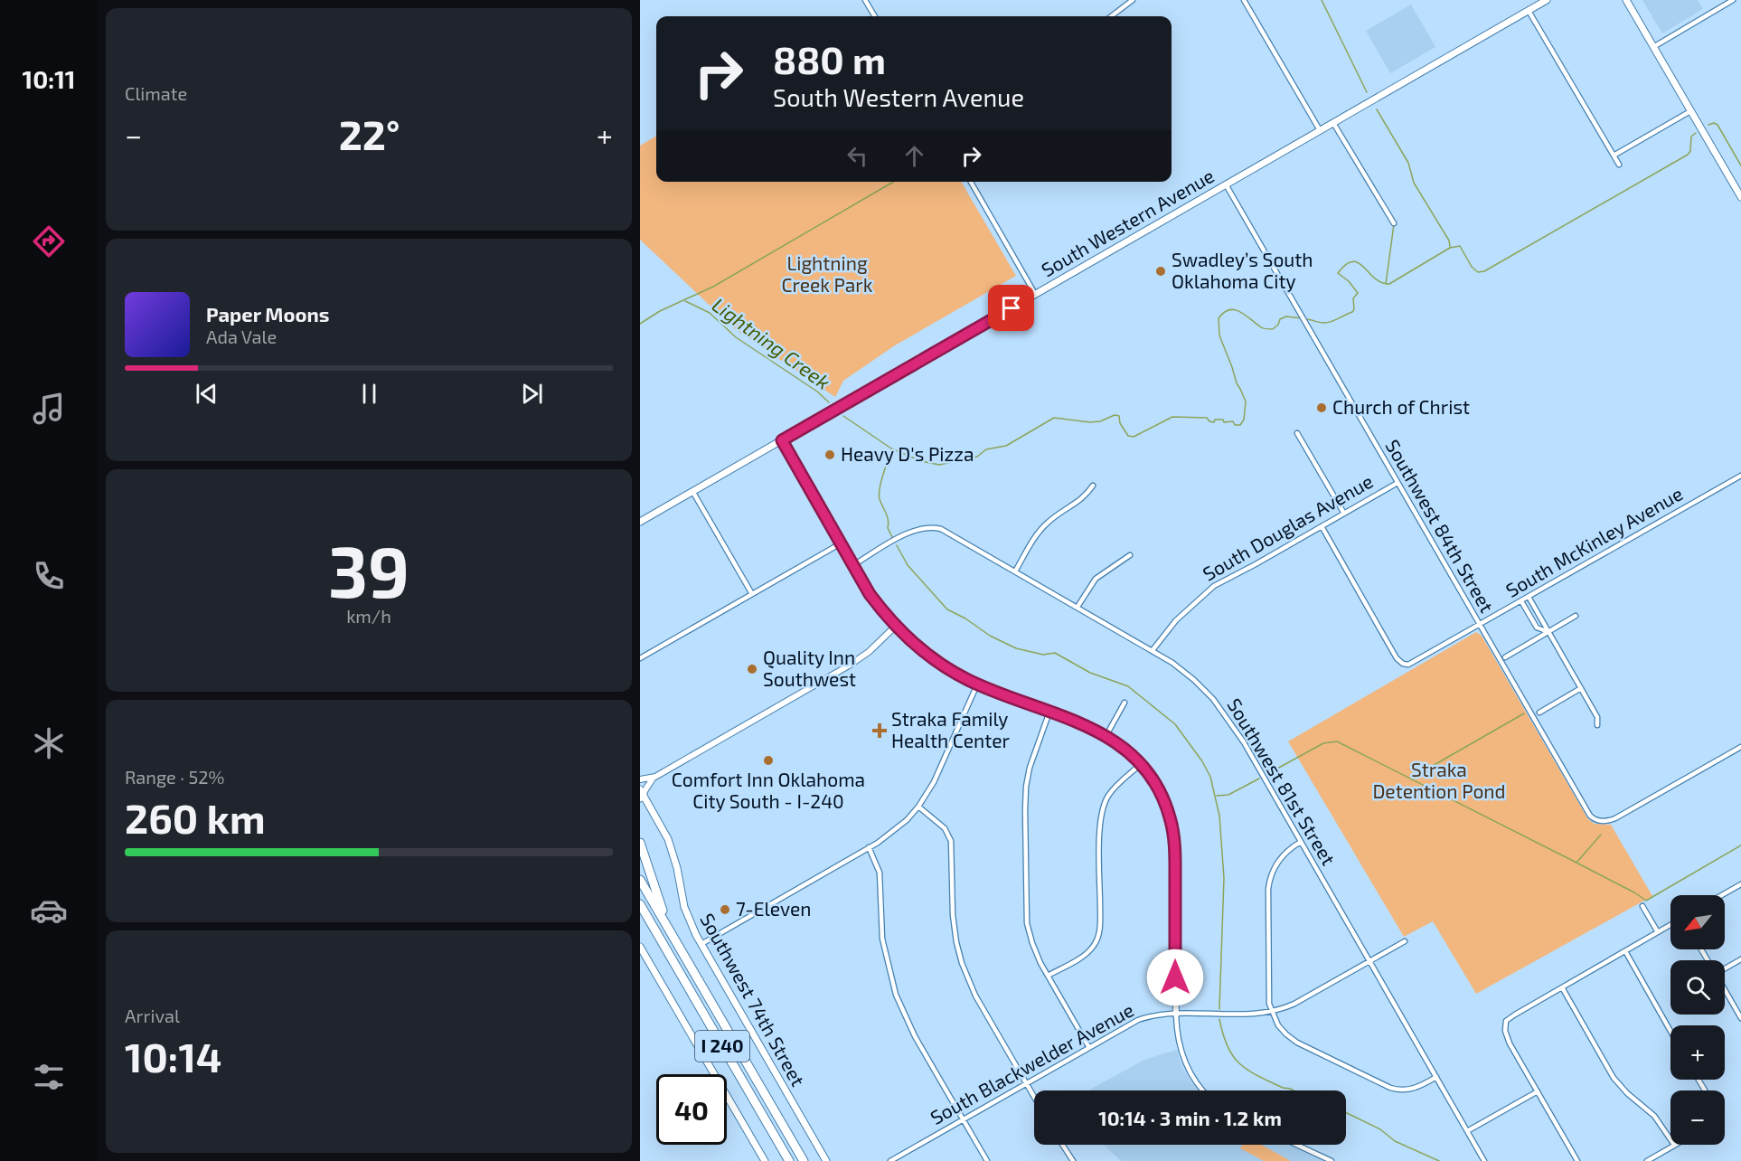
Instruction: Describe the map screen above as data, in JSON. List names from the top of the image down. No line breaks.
{"streets":{"highway":["I 240"],"main road":["South Western Avenue","Southwest 74th Street"],"street":["Southwest 84th Street","South Douglas Avenue","South McKinley Avenue","Southwest 81st Street","South Blackwelder Avenue"]},"crossings":[["South Western Avenue","Southwest 84th Street"],["Southwest 84th Street","South Douglas Avenue"],["Southwest 84th Street","South McKinley Avenue"],["South Douglas Avenue","South McKinley Avenue"],["South Douglas Avenue","Southwest 81st Street"],["Southwest 81st Street","South Blackwelder Avenue"]],"water":["Lightning Creek"],"parks":["Lightning Creek Park","Straka Detention Pond"],"places":{"other":["Swadley’s South Oklahoma City","Church of Christ","Heavy D's Pizza","Quality Inn Southwest","Comfort Inn Oklahoma City South - I-240","7-Eleven"],"health":["Straka Family Health Center"]},"north":"bottom left","page":{"tabs":"10:11","tile":["Climate",["39","km/h"],["Range · 52%","260 km"],["Arrival","10:14"]],"turn":["880 m","South Western Avenue"],"heat":["−","22°","+"],"song":["Paper Moons","Ada Vale"],"map_buttons":["+","−"],"limit":"40","trip":"10:14 · 3 min · 1.2 km"}}
